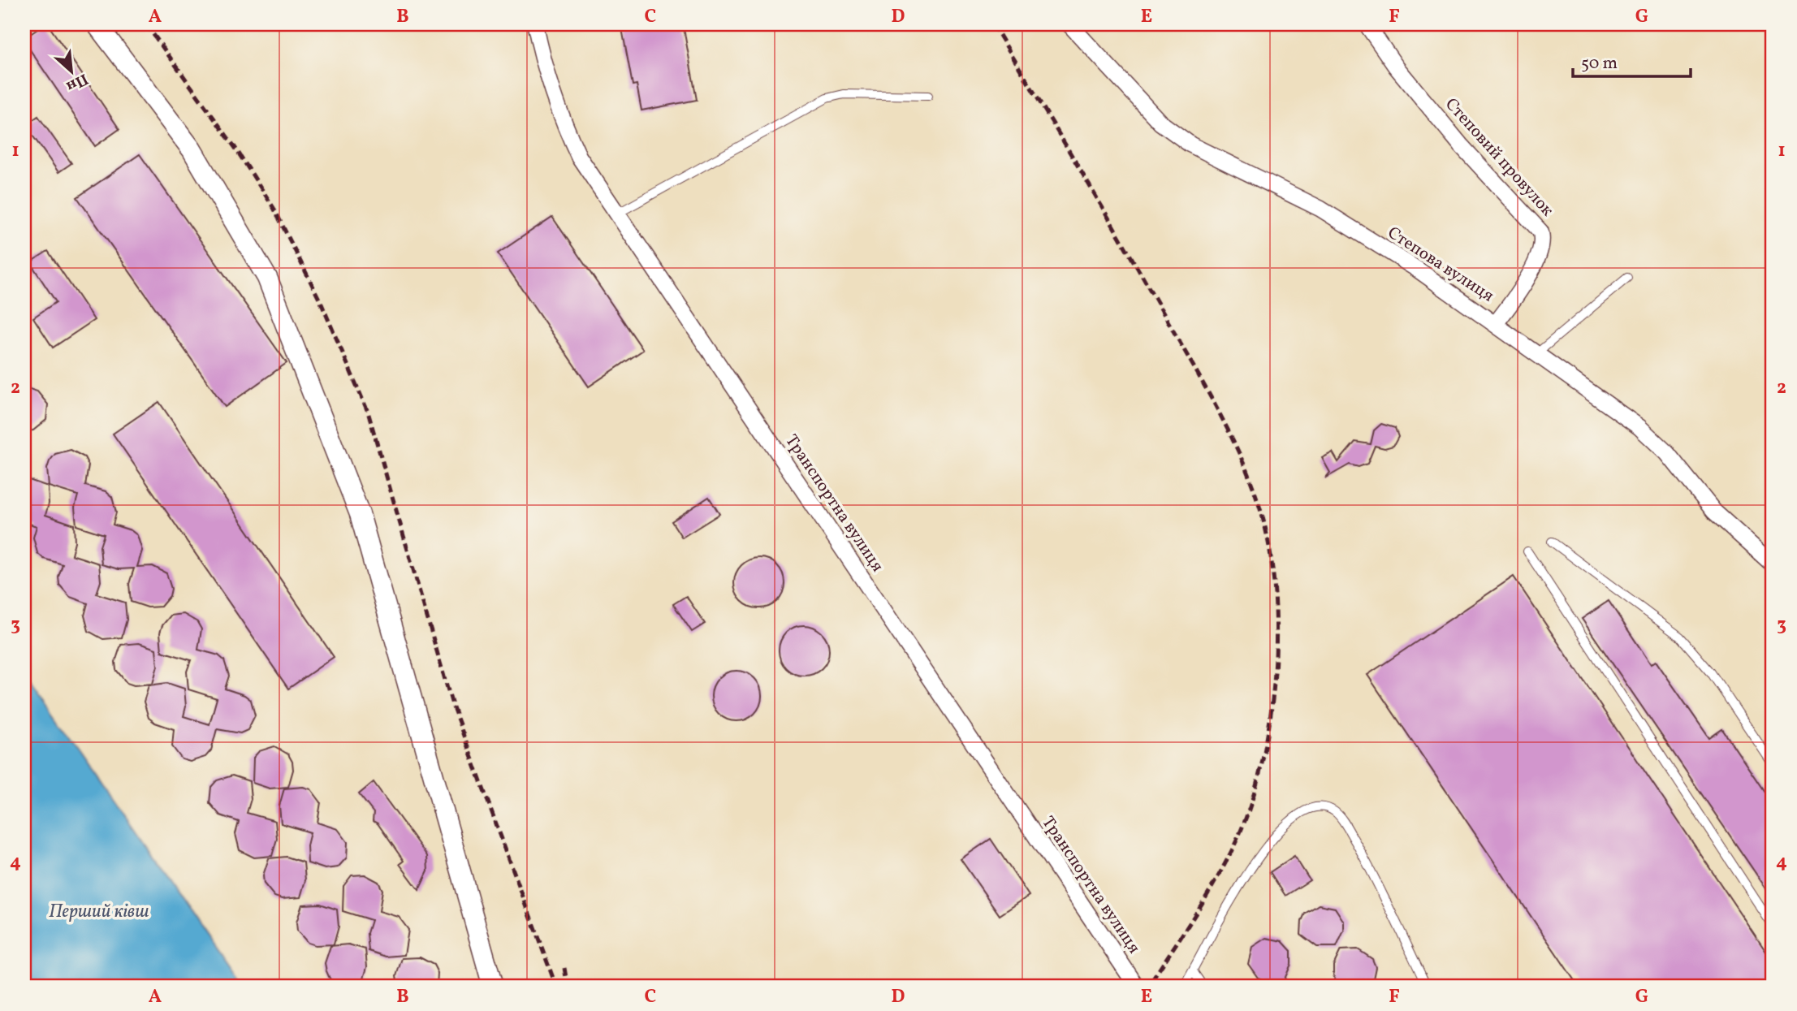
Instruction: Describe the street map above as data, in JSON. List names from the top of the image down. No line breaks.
{"streets":{"street":["Степовий провулок","Степова вулиця","Транспортна вулиця"]},"crossings":[["Степовий провулок","Степова вулиця"]],"water":["Перший ківш"],"scale_bar":"50 m","north":"bottom right","grid":{"columns":["A","B","C","D","E","F","G"],"rows":["1","2","3","4"]}}
